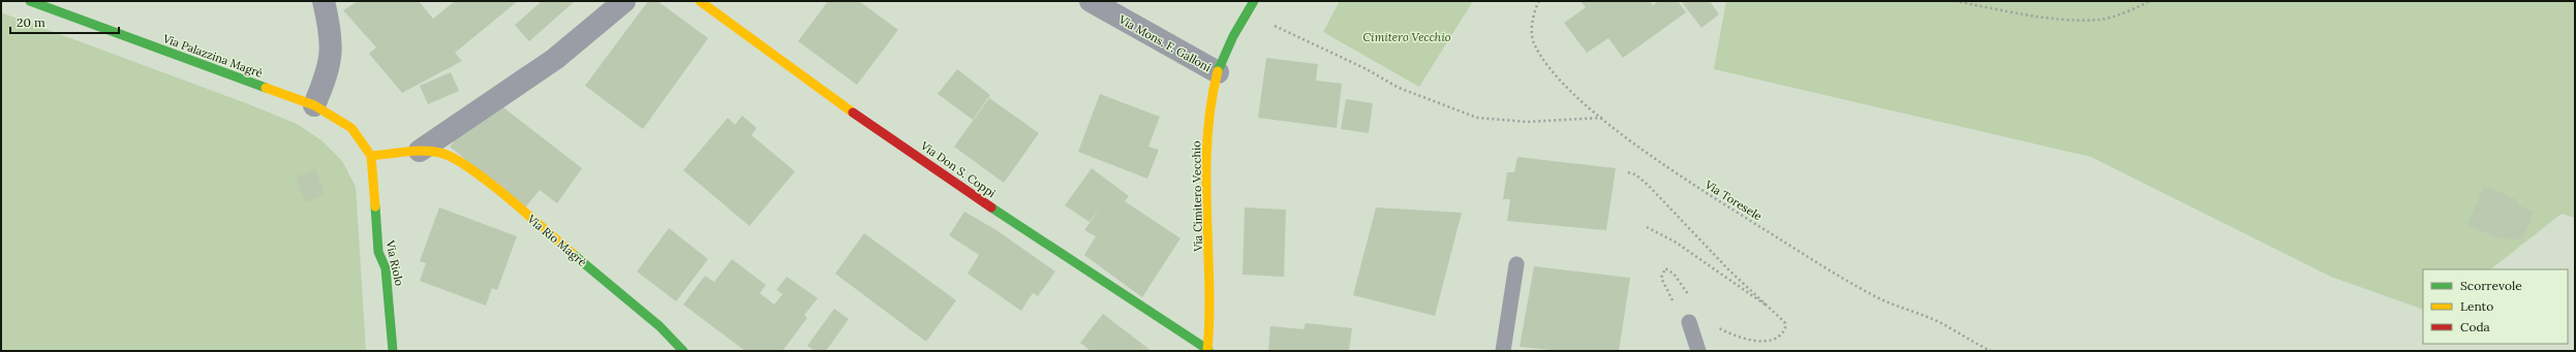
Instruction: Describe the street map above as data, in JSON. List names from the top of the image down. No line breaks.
{"streets":{"street":["Via Mons. F. Galloni","Via Palazzina Magrè","Via Don S. Coppi","Via Cimitero Vecchio","Via Rio Magrè","Via Riolo"],"path":["Via Toresele"]},"crossings":[["Via Mons. F. Galloni","Via Cimitero Vecchio"],["Via Palazzina Magrè","Via Rio Magrè"],["Via Palazzina Magrè","Via Riolo"],["Via Don S. Coppi","Via Cimitero Vecchio"],["Via Rio Magrè","Via Riolo"]],"parks":["Cimitero Vecchio"],"legend":["Scorrevole","Lento","Coda"],"scale_bar":"20 m"}
